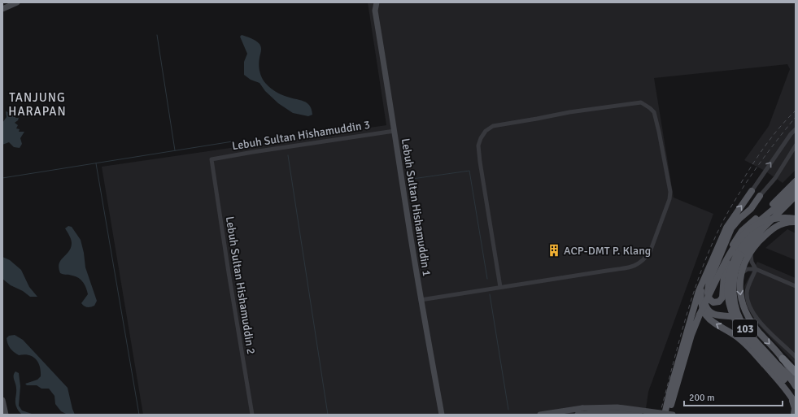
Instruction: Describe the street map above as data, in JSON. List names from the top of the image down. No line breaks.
{"streets":{"main road":["103"],"street":["Lebuh Sultan Hishamuddin 3","Lebuh Sultan Hishamuddin 1","Lebuh Sultan Hishamuddin 2"]},"crossings":[["Lebuh Sultan Hishamuddin 3","Lebuh Sultan Hishamuddin 1"],["Lebuh Sultan Hishamuddin 3","Lebuh Sultan Hishamuddin 2"]],"districts":["TANJUNG HARAPAN"],"places":{"building":["ACP-DMT P. Klang"]},"scale_bar":"200 m"}
